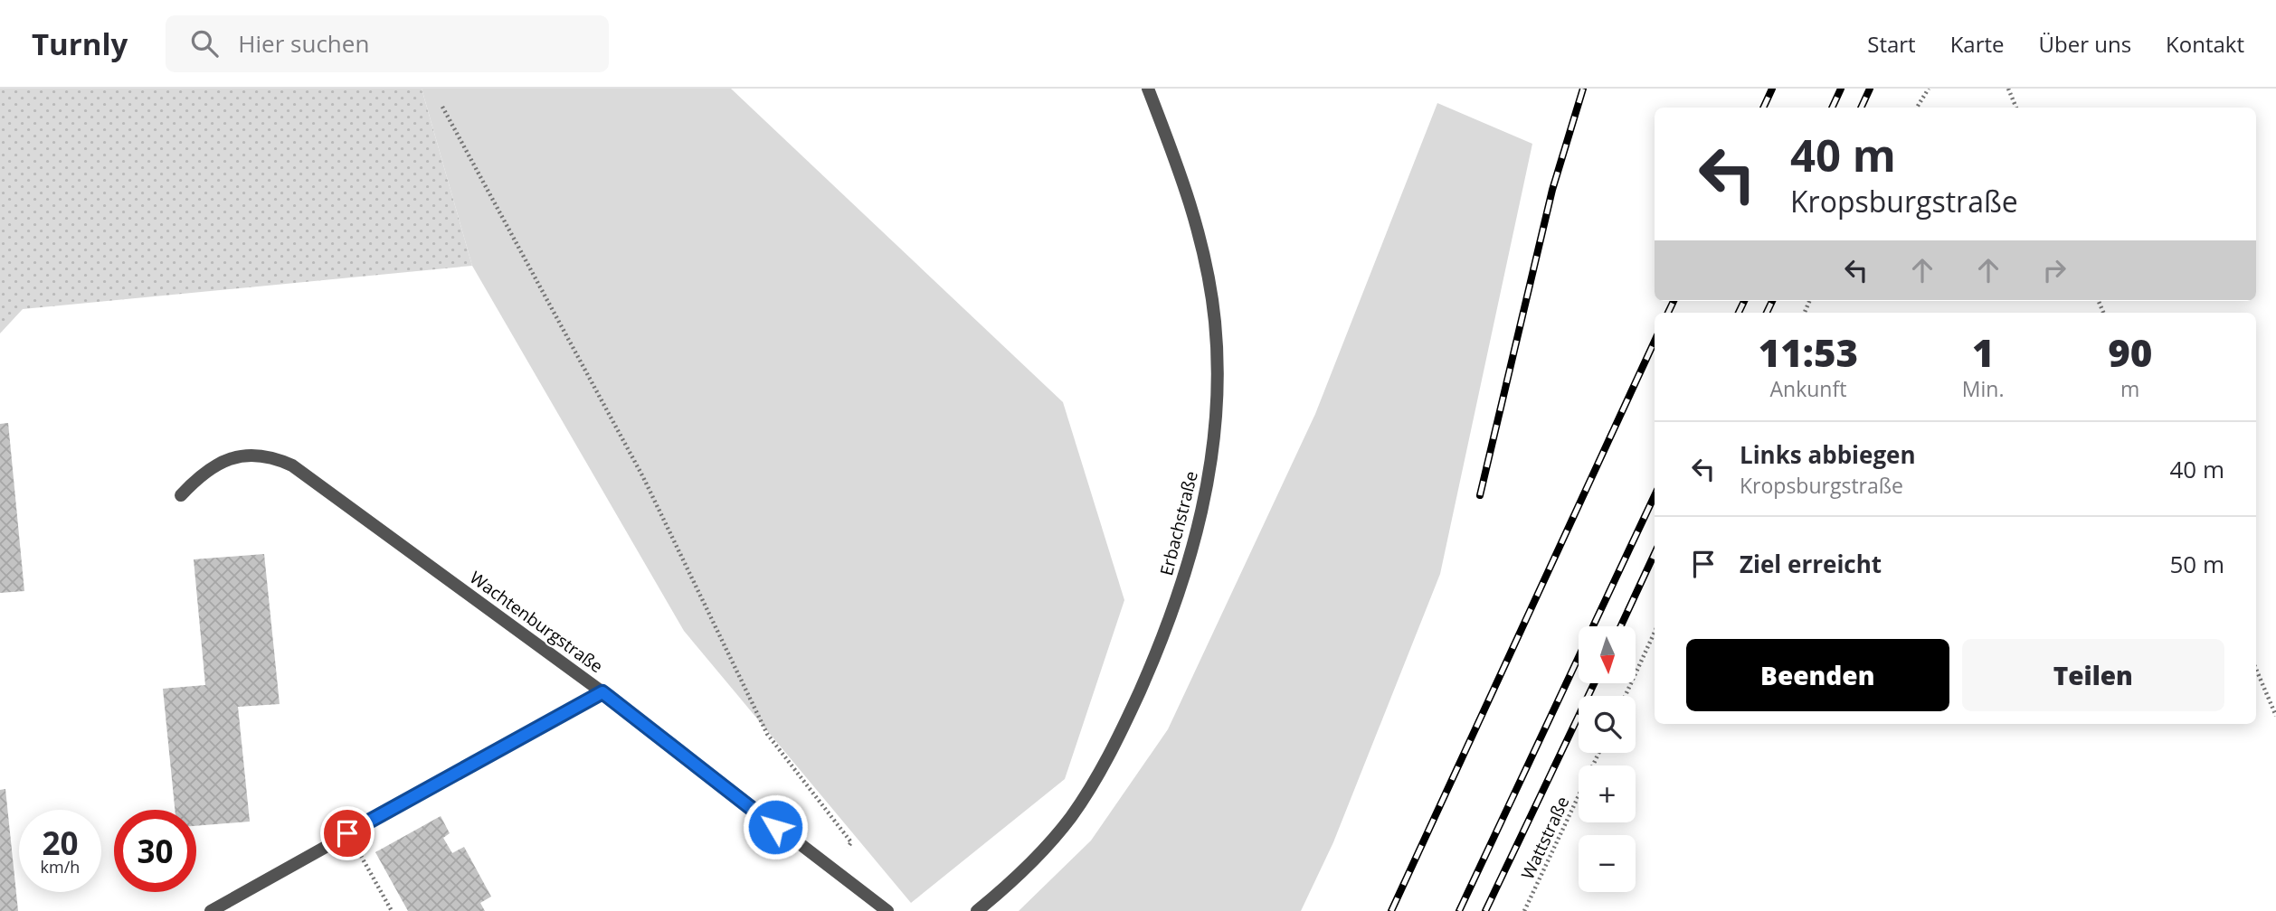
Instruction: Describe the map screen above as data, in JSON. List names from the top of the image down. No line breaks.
{"streets":{"street":["Erbachstraße","Wachtenburgstraße"],"path":["Wattstraße"]},"north":"bottom","page":{"header":"Turnly","search":"Hier suchen","nav":["Start","Karte","Über uns","Kontakt"],"turn":["40 m","Kropsburgstraße"],"eta":["11:53","Ankunft","1","Min.","90","m"],"list":[{"name":"Links abbiegen","note":"Kropsburgstraße","value":"40 m"},{"name":"Ziel erreicht","value":"50 m"}],"map_buttons":["+","−"],"buttons":["Beenden","Teilen"],"speed":"20 km/h","limit":"30"}}
